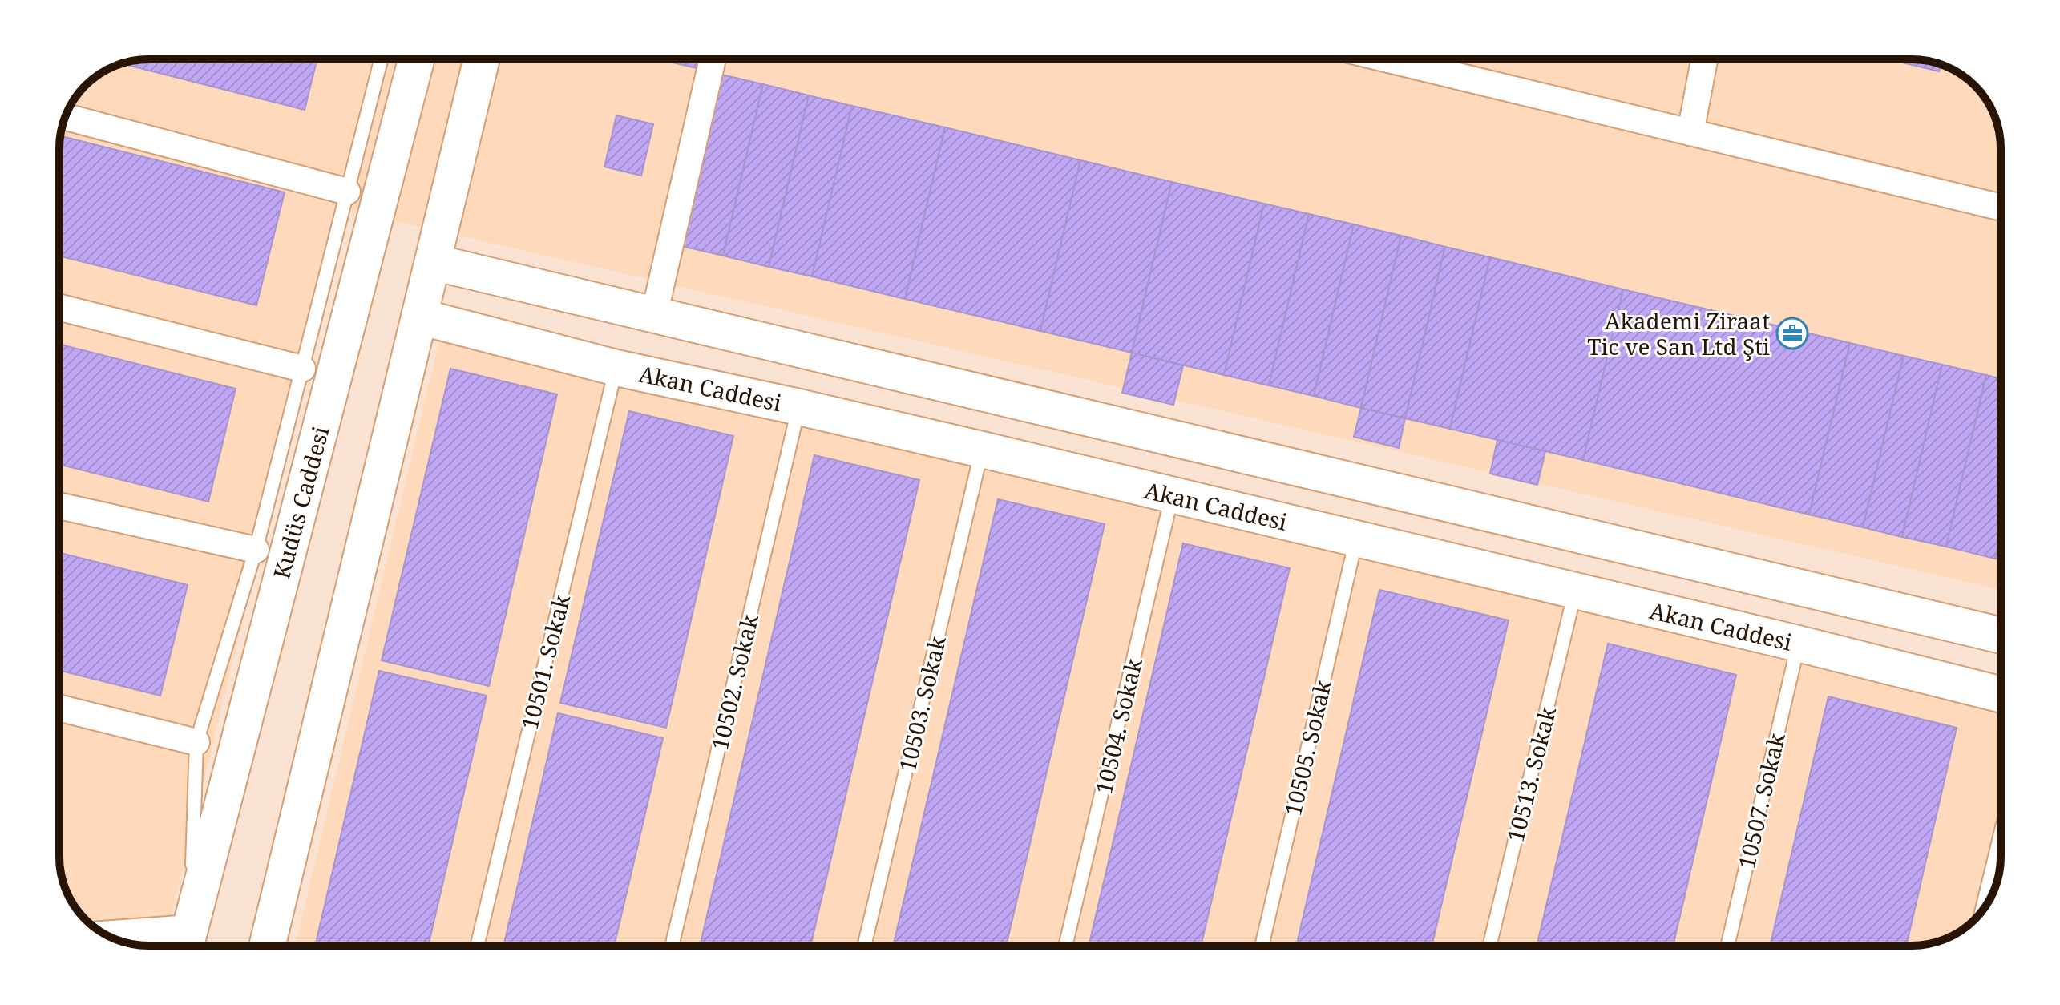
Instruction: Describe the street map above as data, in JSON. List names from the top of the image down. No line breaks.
{"streets":{"street":["Akan Caddesi","Kudüs Caddesi"],"lane":["10501. Sokak","10502. Sokak","10503. Sokak","10504. Sokak","10505. Sokak","10513. Sokak","10507. Sokak"]},"crossings":[["Akan Caddesi","10501. Sokak"],["Akan Caddesi","10502. Sokak"],["Akan Caddesi","10503. Sokak"],["Akan Caddesi","10504. Sokak"],["Akan Caddesi","10505. Sokak"],["Akan Caddesi","10513. Sokak"],["Akan Caddesi","10507. Sokak"]],"places":{"office":["Akademi Ziraat Tic ve San Ltd Şti"]}}
